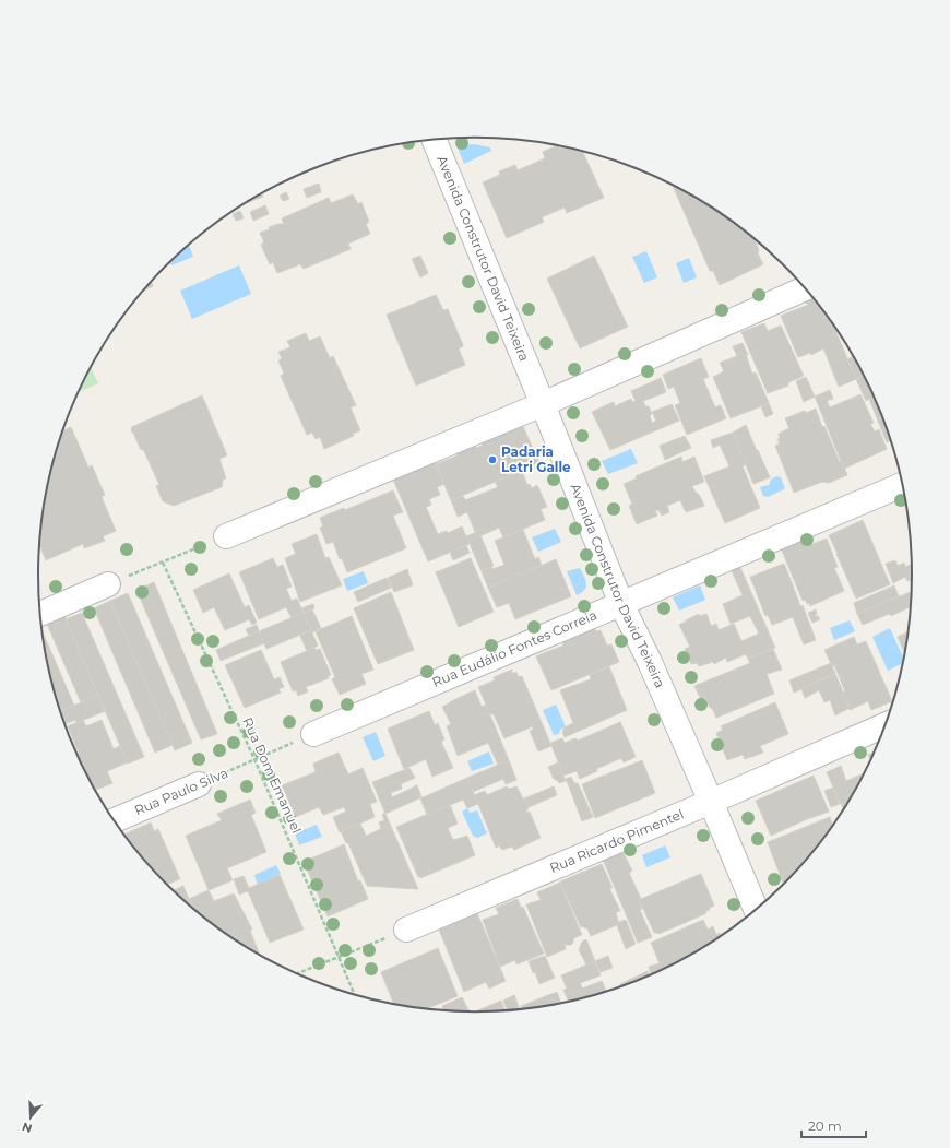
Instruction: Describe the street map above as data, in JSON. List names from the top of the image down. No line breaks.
{"streets":{"street":["Avenida Construtor David Teixeira","Rua Eudálio Fontes Correia","Rua Paulo Silva","Rua Ricardo Pimentel"],"path":["Rua Dom Emanuel"]},"crossings":[["Avenida Construtor David Teixeira","Rua Eudálio Fontes Correia"],["Avenida Construtor David Teixeira","Rua Ricardo Pimentel"],["Rua Eudálio Fontes Correia","Rua Paulo Silva"],["Rua Dom Emanuel","Rua Paulo Silva"]],"places":["Padaria Letri Galle"],"scale_bar":"20 m","north":"bottom"}
